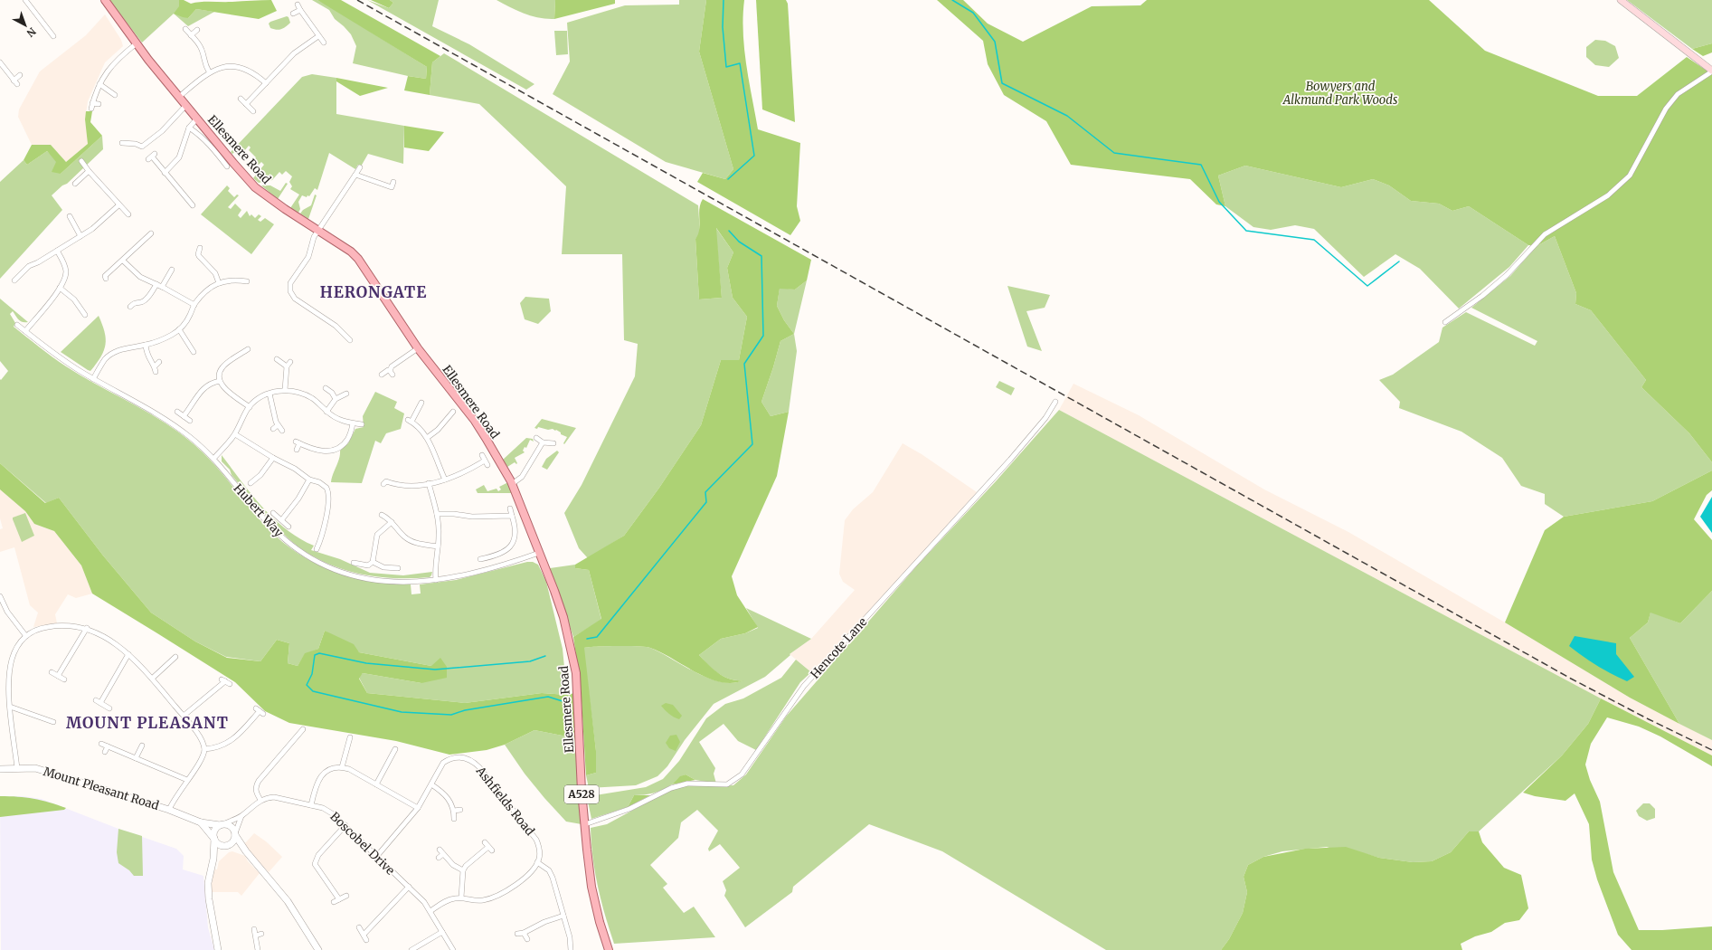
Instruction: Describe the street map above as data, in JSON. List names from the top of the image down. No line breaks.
{"streets":{"main road":["Ellesmere Road","A528"],"street":["Hubert Way","Hencote Lane","Mount Pleasant Road","Ashfields Road","Boscobel Drive"]},"crossings":[["Ellesmere Road","Hubert Way"],["Ellesmere Road","Hencote Lane"],["Ashfields Road","Boscobel Drive"]],"districts":["HERONGATE","MOUNT PLEASANT"],"parks":["Bowyers and Alkmund Park Woods"],"north":"bottom right"}
